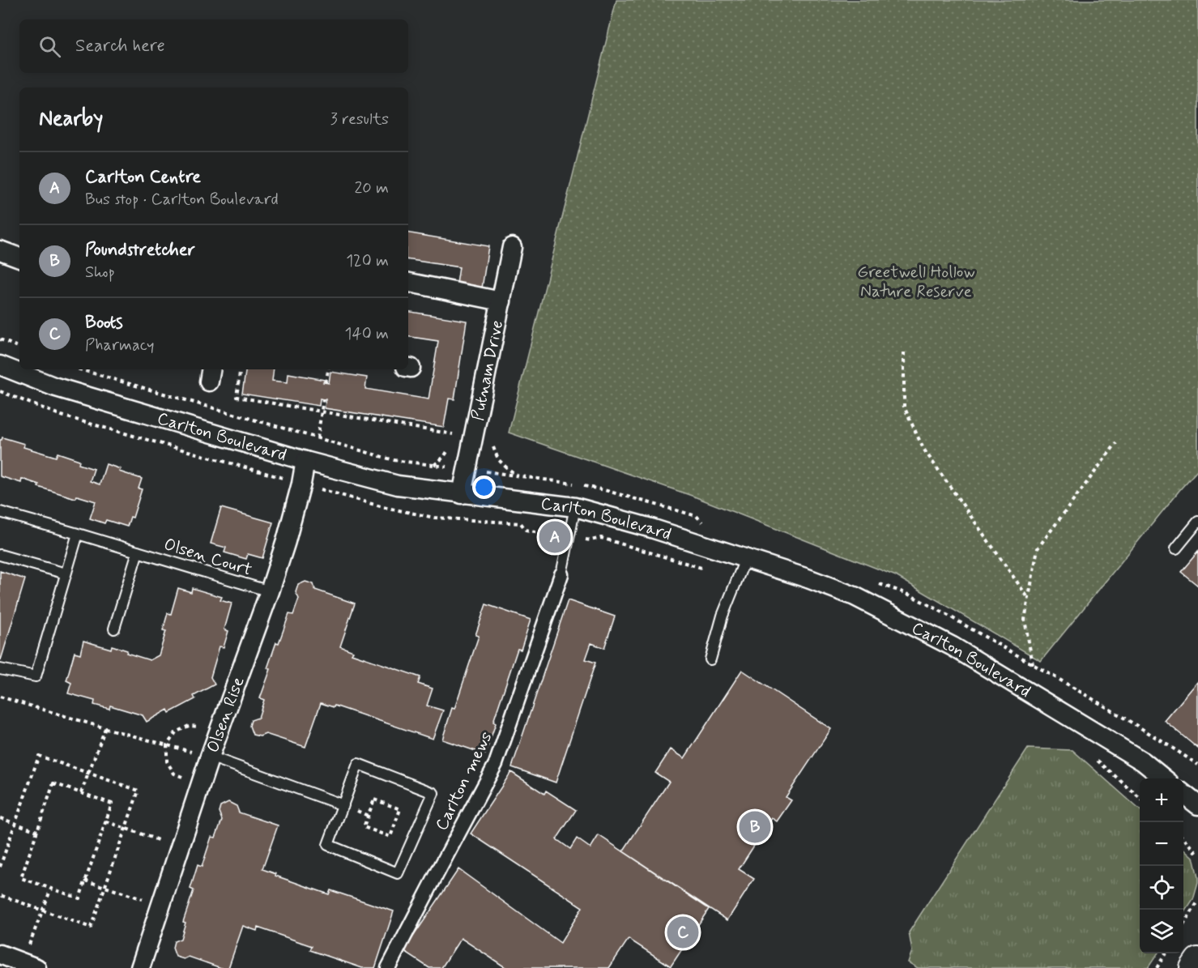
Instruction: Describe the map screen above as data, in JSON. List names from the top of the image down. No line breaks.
{"streets":{"street":["Putnam Drive","Carlton Boulevard","Olsen Rise","Carlton mews"],"lane":["Olsen Court"]},"crossings":[["Putnam Drive","Carlton Boulevard"],["Carlton Boulevard","Olsen Rise"],["Olsen Court","Olsen Rise"]],"parks":["Greetwell Hollow Nature Reserve"],"page":{"search":"Search here","heading":["Nearby","3 results"],"list":[{"mark":"A","name":"Carlton Centre","note":"Bus stop · Carlton Boulevard","value":"20 m"},{"mark":"B","name":"Poundstretcher","note":"Shop","value":"120 m"},{"mark":"C","name":"Boots","note":"Pharmacy","value":"140 m"}],"pins":["A","B","C"],"map_buttons":["+","−"]}}
